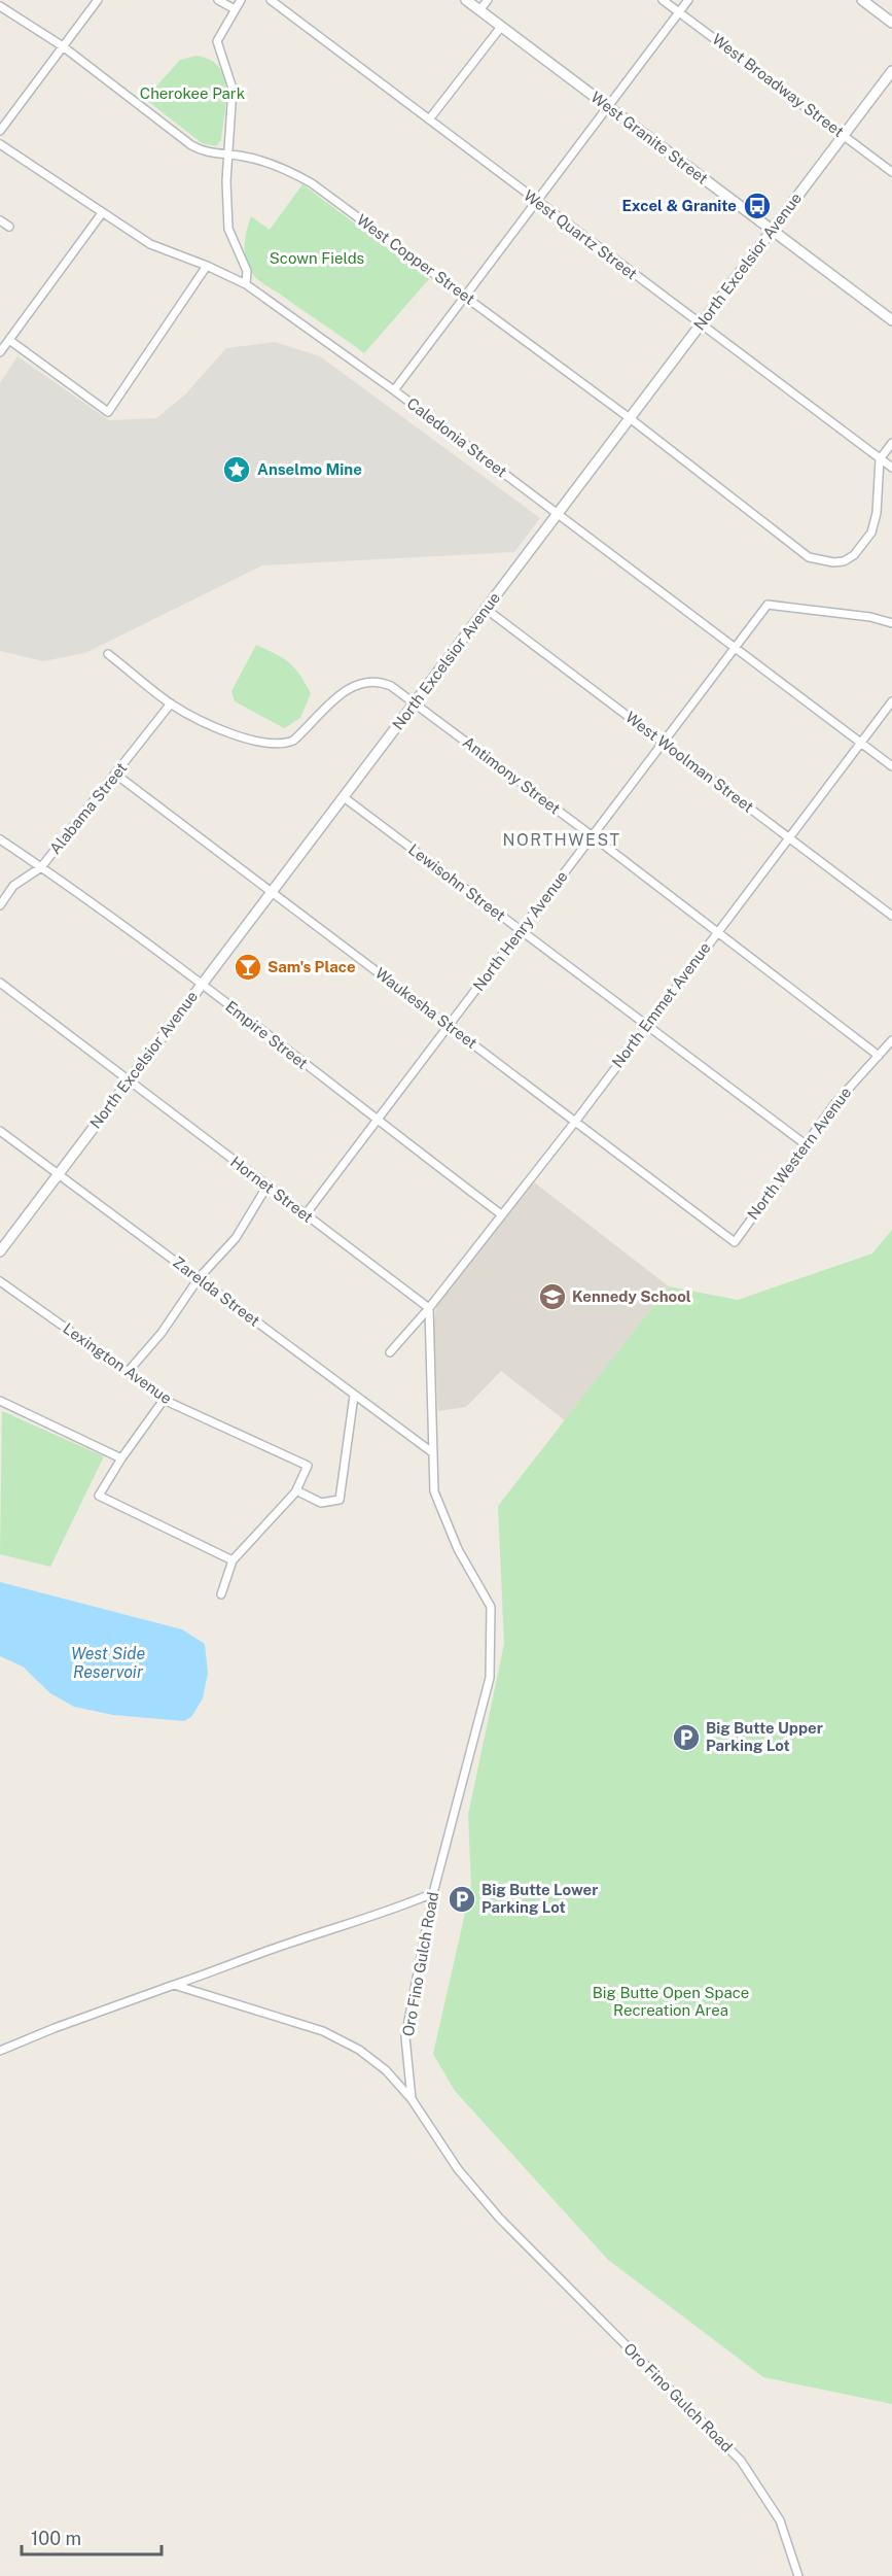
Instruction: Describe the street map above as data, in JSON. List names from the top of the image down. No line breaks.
{"streets":{"street":["West Broadway Street","West Granite Street","West Quartz Street","West Copper Street","North Excelsior Avenue","Caledonia Street","West Woolman Street","Antimony Street","Alabama Street","Lewisohn Street","North Henry Avenue","North Emmet Avenue","Waukesha Street","Empire Street","North Western Avenue","Hornet Street","Zarelda Street","Lexington Avenue","Oro Fino Gulch Road"]},"crossings":[["West Broadway Street","North Excelsior Avenue"],["West Granite Street","North Excelsior Avenue"],["West Quartz Street","West Copper Street"],["West Quartz Street","North Excelsior Avenue"],["West Copper Street","North Excelsior Avenue"],["North Excelsior Avenue","Caledonia Street"],["North Excelsior Avenue","West Woolman Street"],["North Excelsior Avenue","Antimony Street"],["North Excelsior Avenue","Lewisohn Street"],["North Excelsior Avenue","Waukesha Street"],["North Excelsior Avenue","Empire Street"],["North Excelsior Avenue","Hornet Street"],["North Excelsior Avenue","Zarelda Street"],["Caledonia Street","North Henry Avenue"],["Caledonia Street","North Emmet Avenue"],["West Woolman Street","North Henry Avenue"],["West Woolman Street","North Emmet Avenue"],["Antimony Street","Alabama Street"],["Antimony Street","North Henry Avenue"],["Antimony Street","North Emmet Avenue"],["Antimony Street","North Western Avenue"],["Alabama Street","Waukesha Street"],["Alabama Street","Empire Street"],["Lewisohn Street","North Henry Avenue"],["Lewisohn Street","North Emmet Avenue"],["Lewisohn Street","North Western Avenue"],["North Henry Avenue","Waukesha Street"],["North Henry Avenue","Empire Street"],["North Henry Avenue","Hornet Street"],["North Emmet Avenue","Waukesha Street"],["North Emmet Avenue","Empire Street"],["North Emmet Avenue","Hornet Street"],["Waukesha Street","North Western Avenue"],["Zarelda Street","Oro Fino Gulch Road"]],"districts":["NORTHWEST"],"water":["West Side Reservoir"],"parks":["Cherokee Park","Scown Fields","Big Butte Open Space Recreation Area"],"places":{"bus stop":["Excel & Granite"],"place":["Anselmo Mine"],"bar":["Sam's Place"],"school or university":["Kennedy School"],"parking":["Big Butte Upper Parking Lot","Big Butte Lower Parking Lot"]},"scale_bar":"100 m"}
